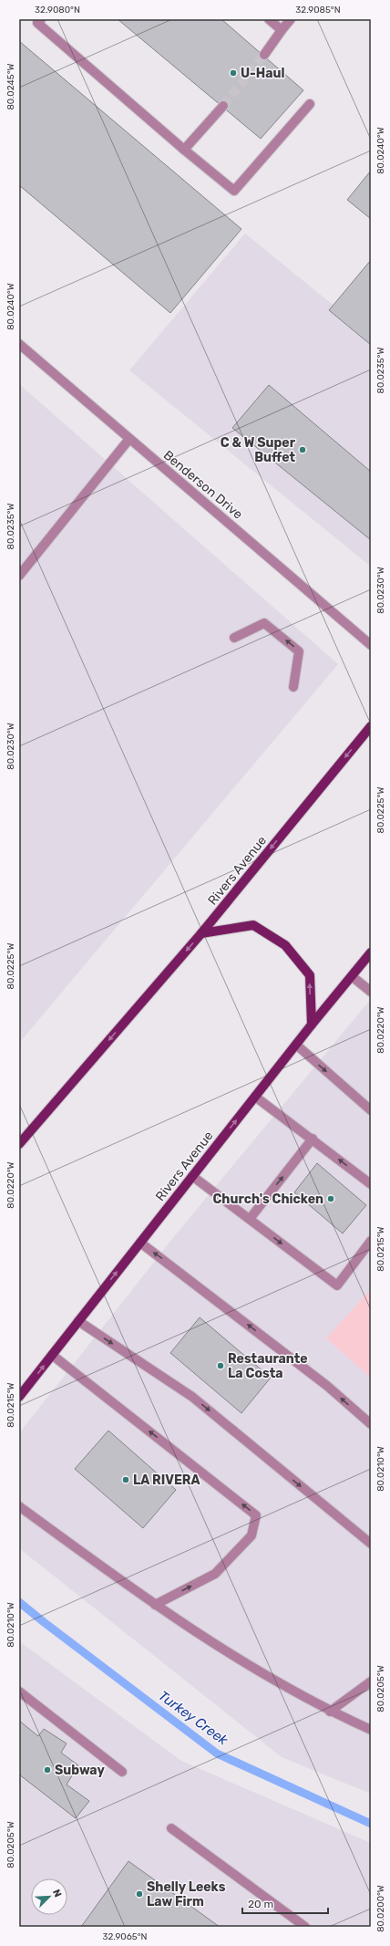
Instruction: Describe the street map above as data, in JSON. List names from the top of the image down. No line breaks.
{"streets":{"main road":["Rivers Avenue"],"street":["Benderson Drive"]},"water":["Turkey Creek"],"places":["U-Haul","C & W Super Buffet","Church's Chicken","Restaurante La Costa","LA RIVERA","Subway","Shelly Leeks Law Firm"],"scale_bar":"20 m","north":"top right","coordinates":["32.9080°N","32.9085°N","80.0245°W","80.0240°W","80.0235°W","80.0230°W","80.0225°W","80.0220°W","80.0215°W","80.0210°W","80.0205°W","80.0200°W","32.9065°N"]}
